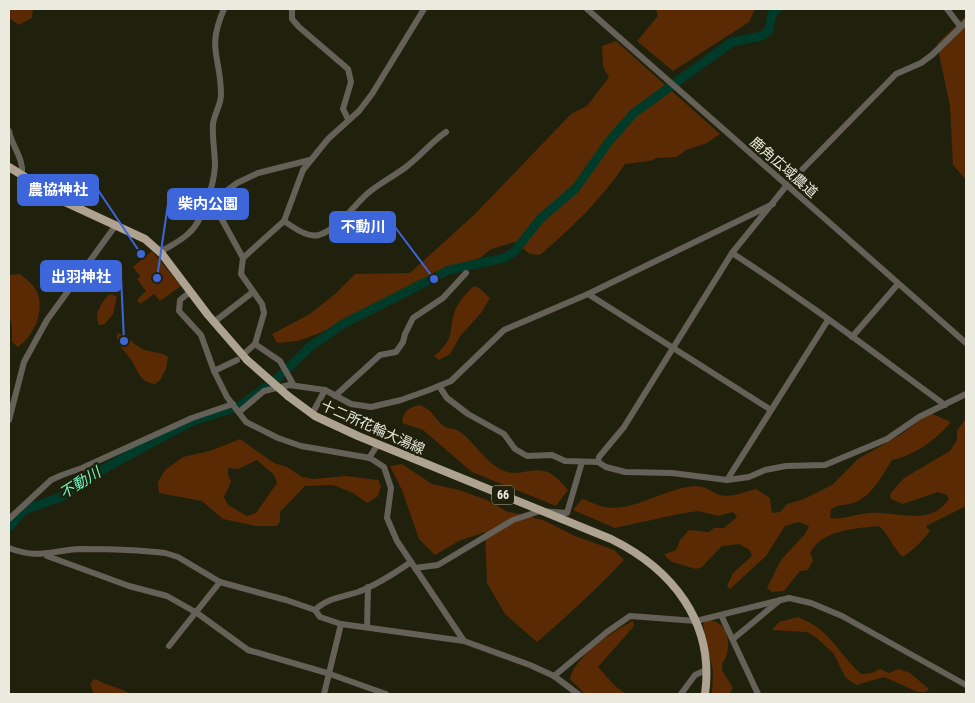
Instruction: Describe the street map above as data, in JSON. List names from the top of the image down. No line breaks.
{"streets":{"main road":["十二所花輪大湯線","66"],"street":["鹿角広域農道"]},"water":["不動川"],"places":["農協神社","柴内公園","不動川","出羽神社"]}
